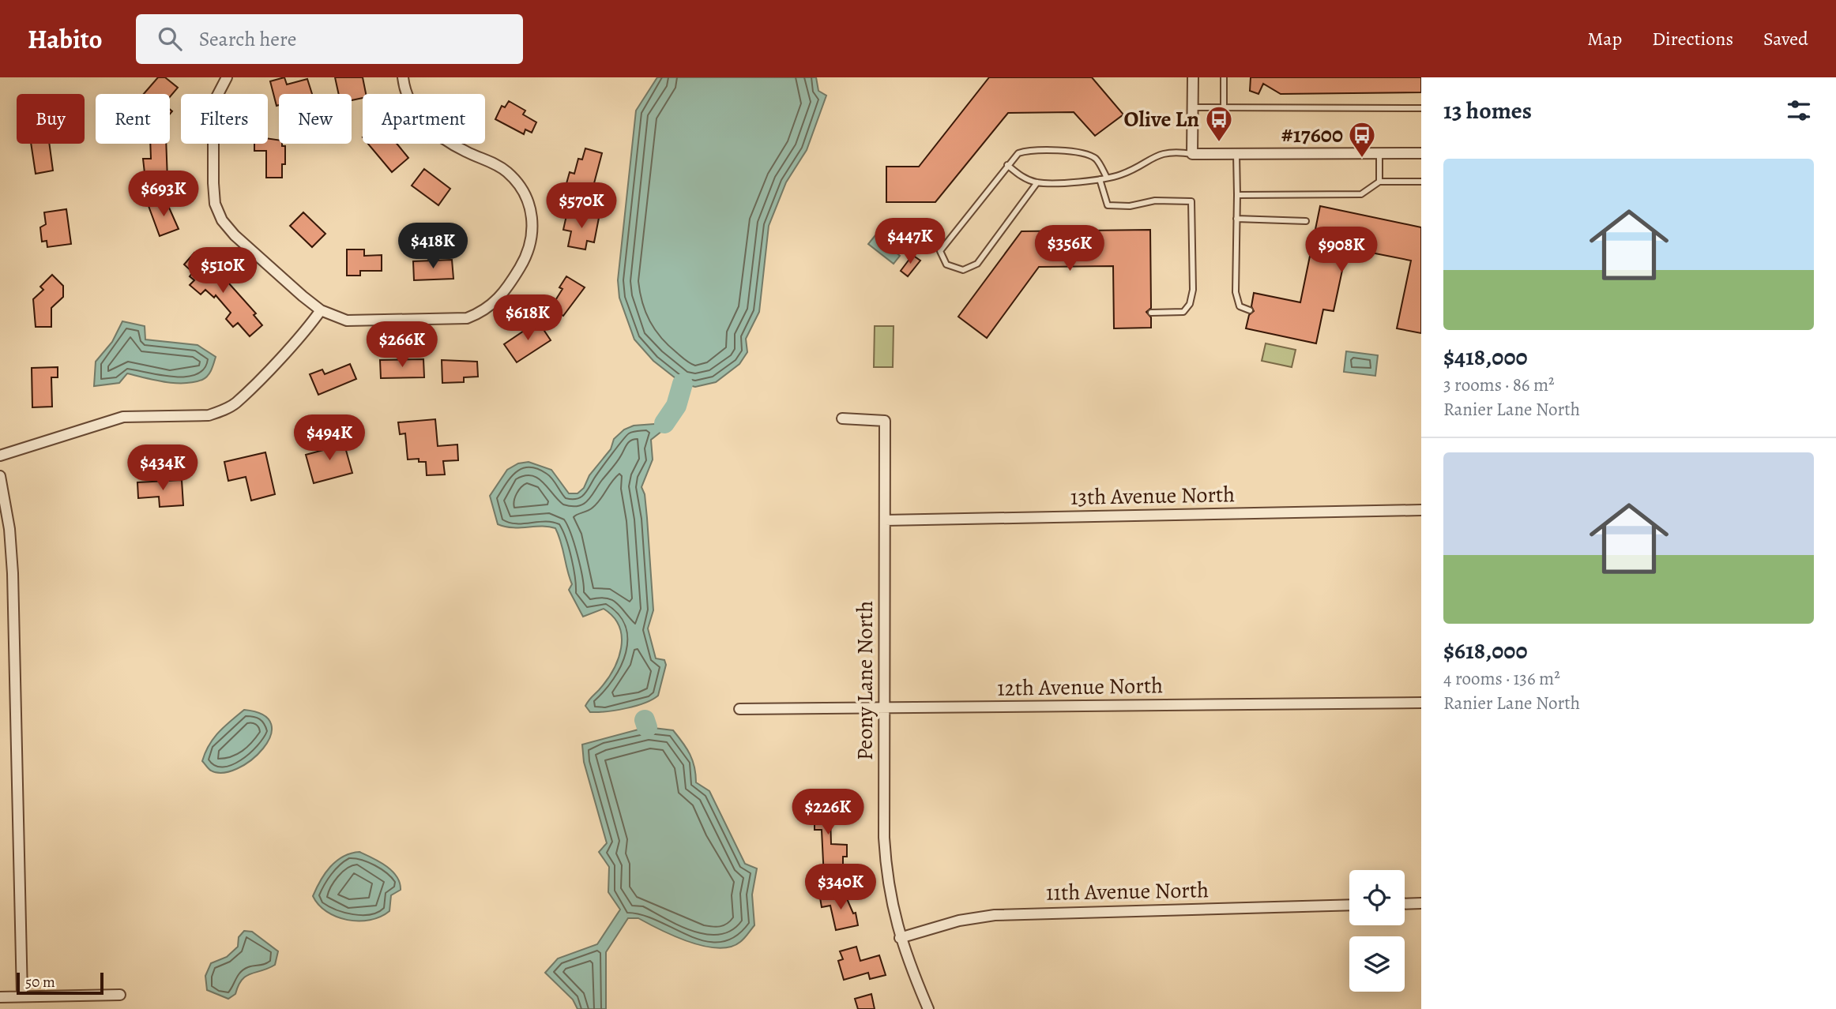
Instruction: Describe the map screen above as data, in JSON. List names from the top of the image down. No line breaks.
{"streets":{"street":["13th Avenue North","Peony Lane North","12th Avenue North","11th Avenue North"]},"crossings":[["13th Avenue North","Peony Lane North"],["Peony Lane North","12th Avenue North"],["Peony Lane North","11th Avenue North"]],"places":{"bus stop":["Olive Ln","#17600"]},"scale_bar":"50 m","page":{"header":"Habito","search":"Search here","nav":["Map","Directions","Saved"],"heading":"13 homes","chip":["Buy","Rent","Filters","New","Apartment"],"list":[{"name":"$418,000","note":"3 rooms · 86 m² · Ranier Lane North"},{"name":"$618,000","note":"4 rooms · 136 m² · Ranier Lane North"}],"price":["$693K","$570K","$447K","$418K","$356K","$908K","$510K","$618K","$266K","$494K","$434K","$226K","$340K"],"scale":"50 m"}}
